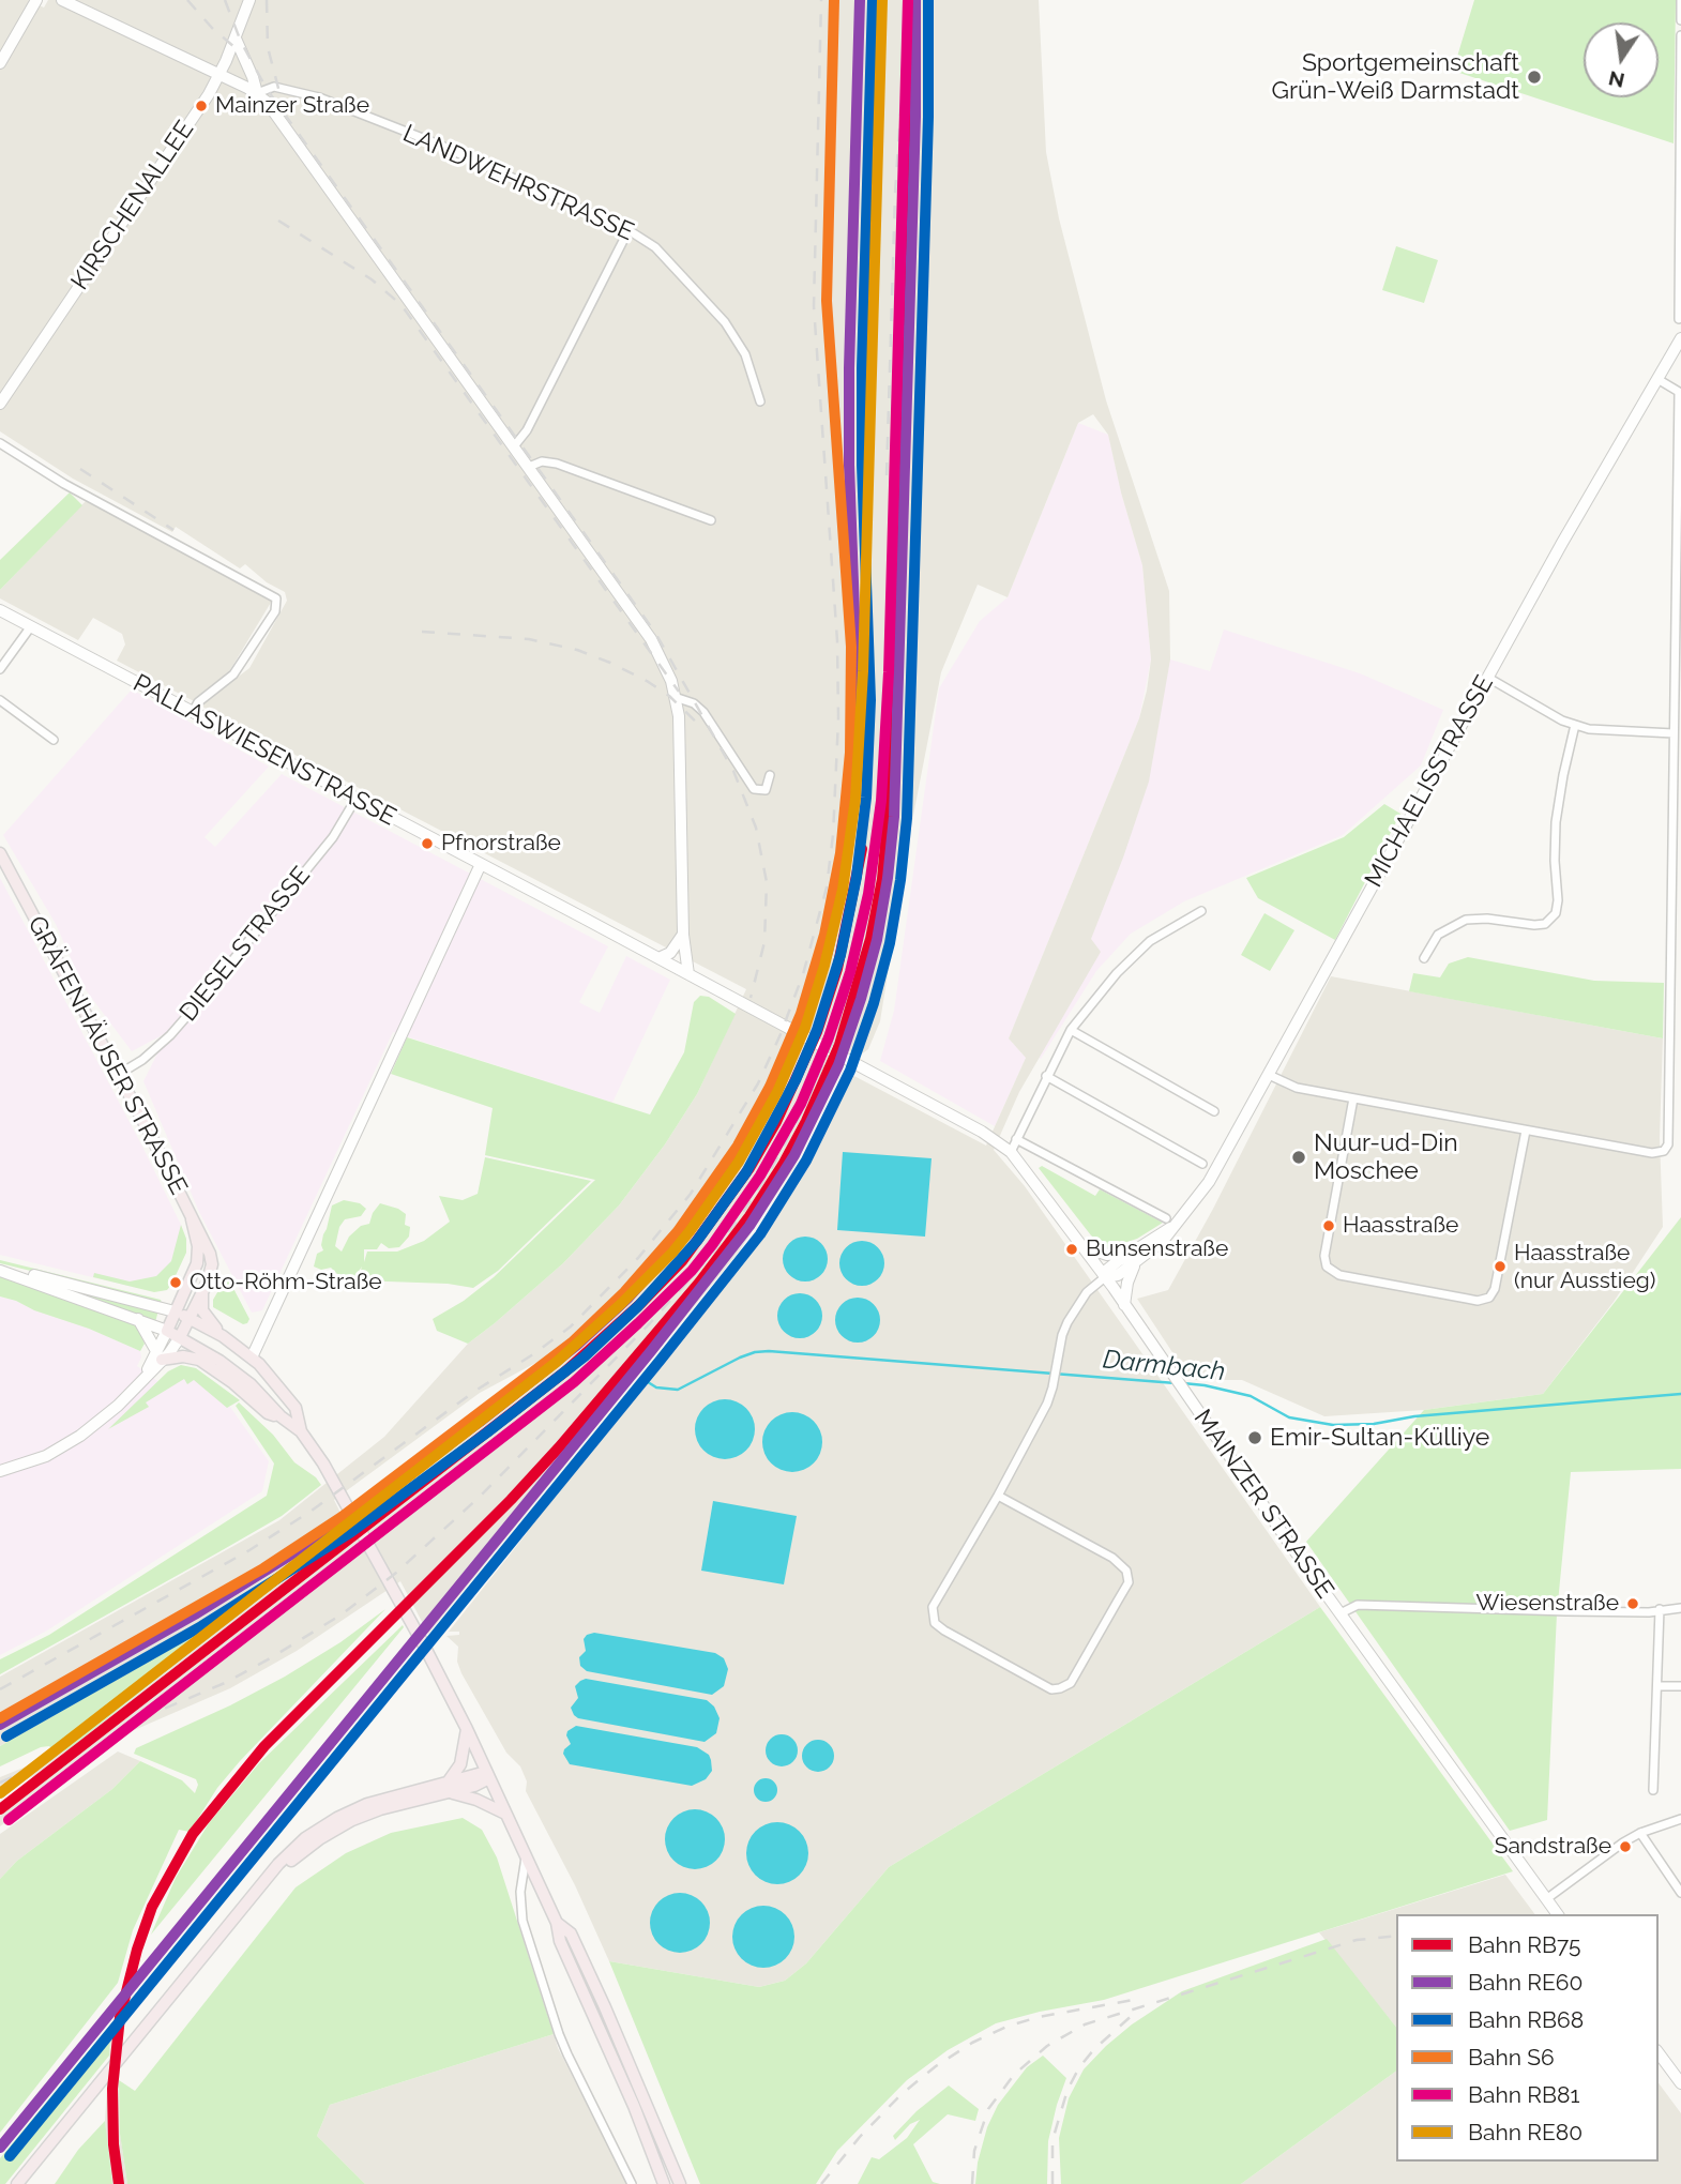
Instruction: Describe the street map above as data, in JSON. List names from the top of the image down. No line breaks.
{"streets":{"main road":["GRÄFENHÄUSER STRASSE"],"street":["LANDWEHRSTRASSE","KIRSCHENALLEE","PALLASWIESENSTRASSE","MICHAELISSTRASSE","DIESELSTRASSE","MAINZER STRASSE"]},"crossings":[["PALLASWIESENSTRASSE","DIESELSTRASSE"],["PALLASWIESENSTRASSE","MAINZER STRASSE"],["MICHAELISSTRASSE","MAINZER STRASSE"],["DIESELSTRASSE","GRÄFENHÄUSER STRASSE"]],"water":["Darmbach"],"places":["Sportgemeinschaft Grün-Weiß Darmstadt","Mainzer Straße","Pfnorstraße","Nuur-ud-Din Moschee","Haasstraße","Bunsenstraße","Haasstraße (nur Ausstieg)","Otto-Röhm-Straße","Emir-Sultan-Külliye","Wiesenstraße","Sandstraße"],"lines":["rail line RB75","rail line RE60","rail line RB68","rail line S6","rail line RB81","rail line RE80"],"legend":["Bahn RB75","Bahn RE60","Bahn RB68","Bahn S6","Bahn RB81","Bahn RE80"],"north":"bottom"}
